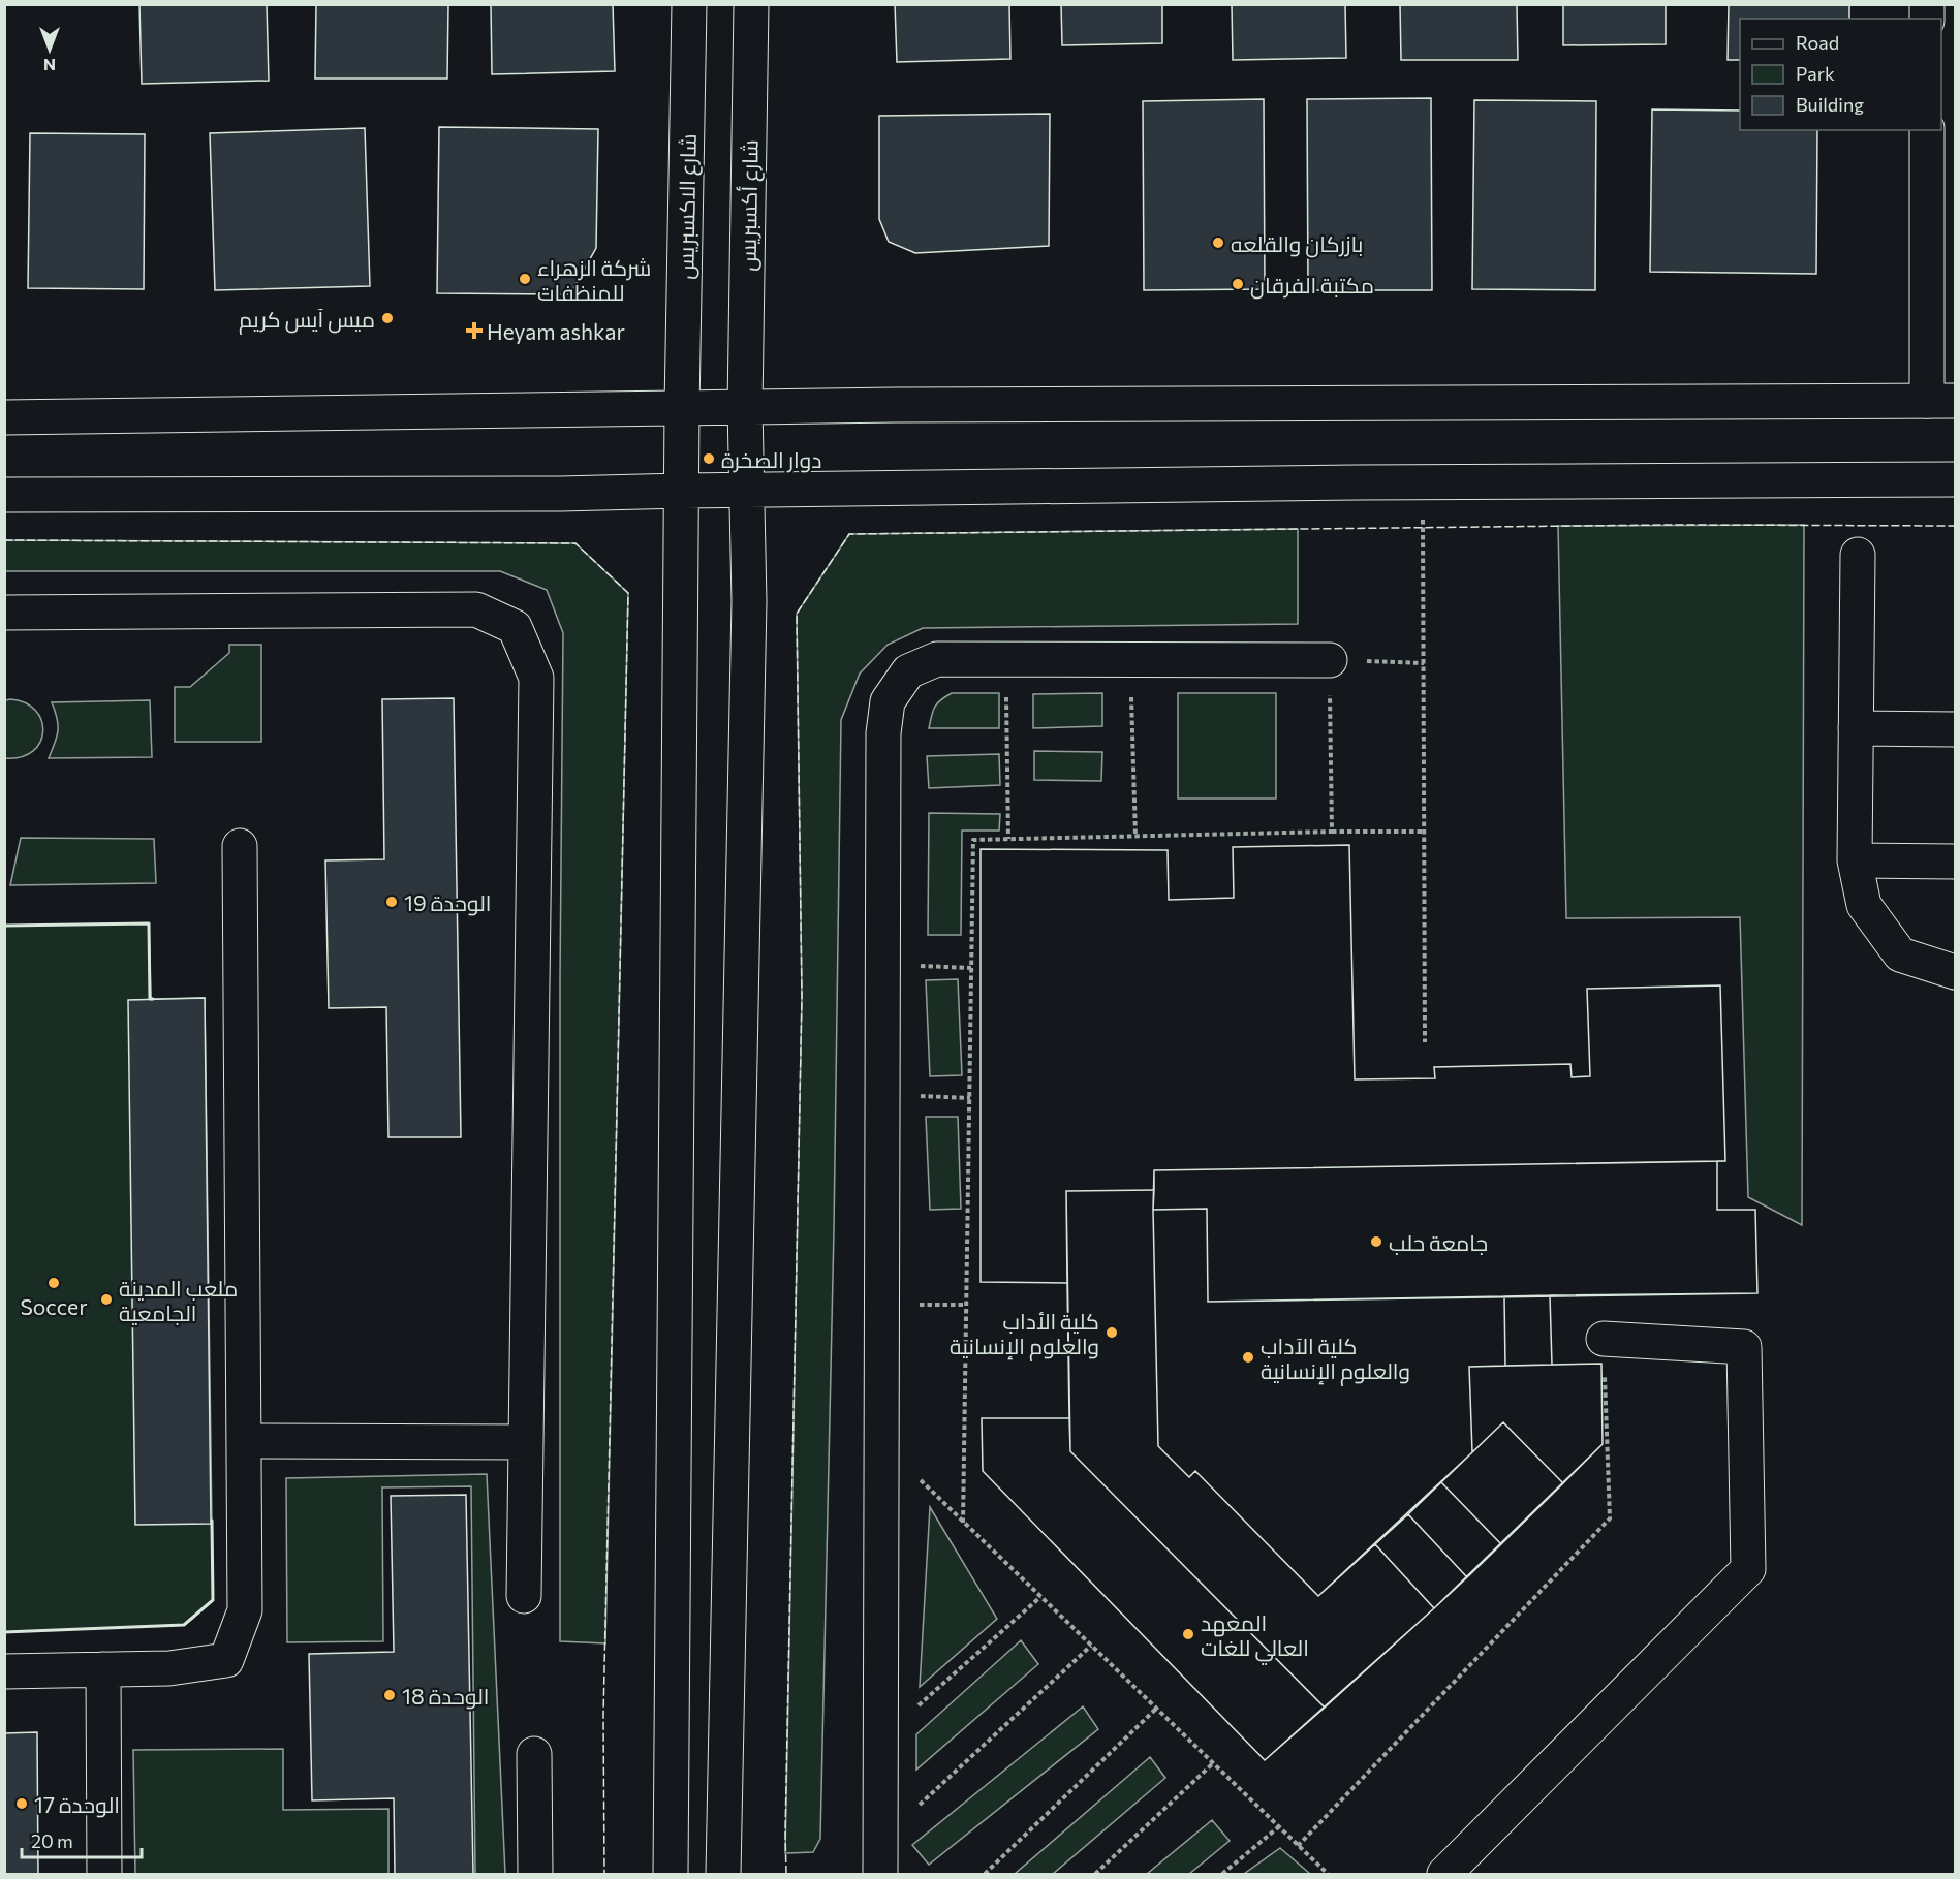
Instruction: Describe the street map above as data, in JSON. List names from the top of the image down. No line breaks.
{"streets":{"main road":["شارع أكسبريس","شارع الاكسبريس"]},"places":{"other":["بازركان والقلعه","شركة الزهراء للمنظفات","مكتبة الفرقان","ميس آيس كريم","دوار الصخرة","الوحدة 19","جامعة حلب","Soccer","ملعب المدينة الجامعية","كلية الأداب والعلوم الإنسانية","كلية الآداب والعلوم الإنسانية","المعهد العالي للغات","الوحدة 18","الوحدة 17"],"health":["Heyam ashkar"]},"legend":["Road","Park","Building"],"scale_bar":"20 m","north":"bottom"}
